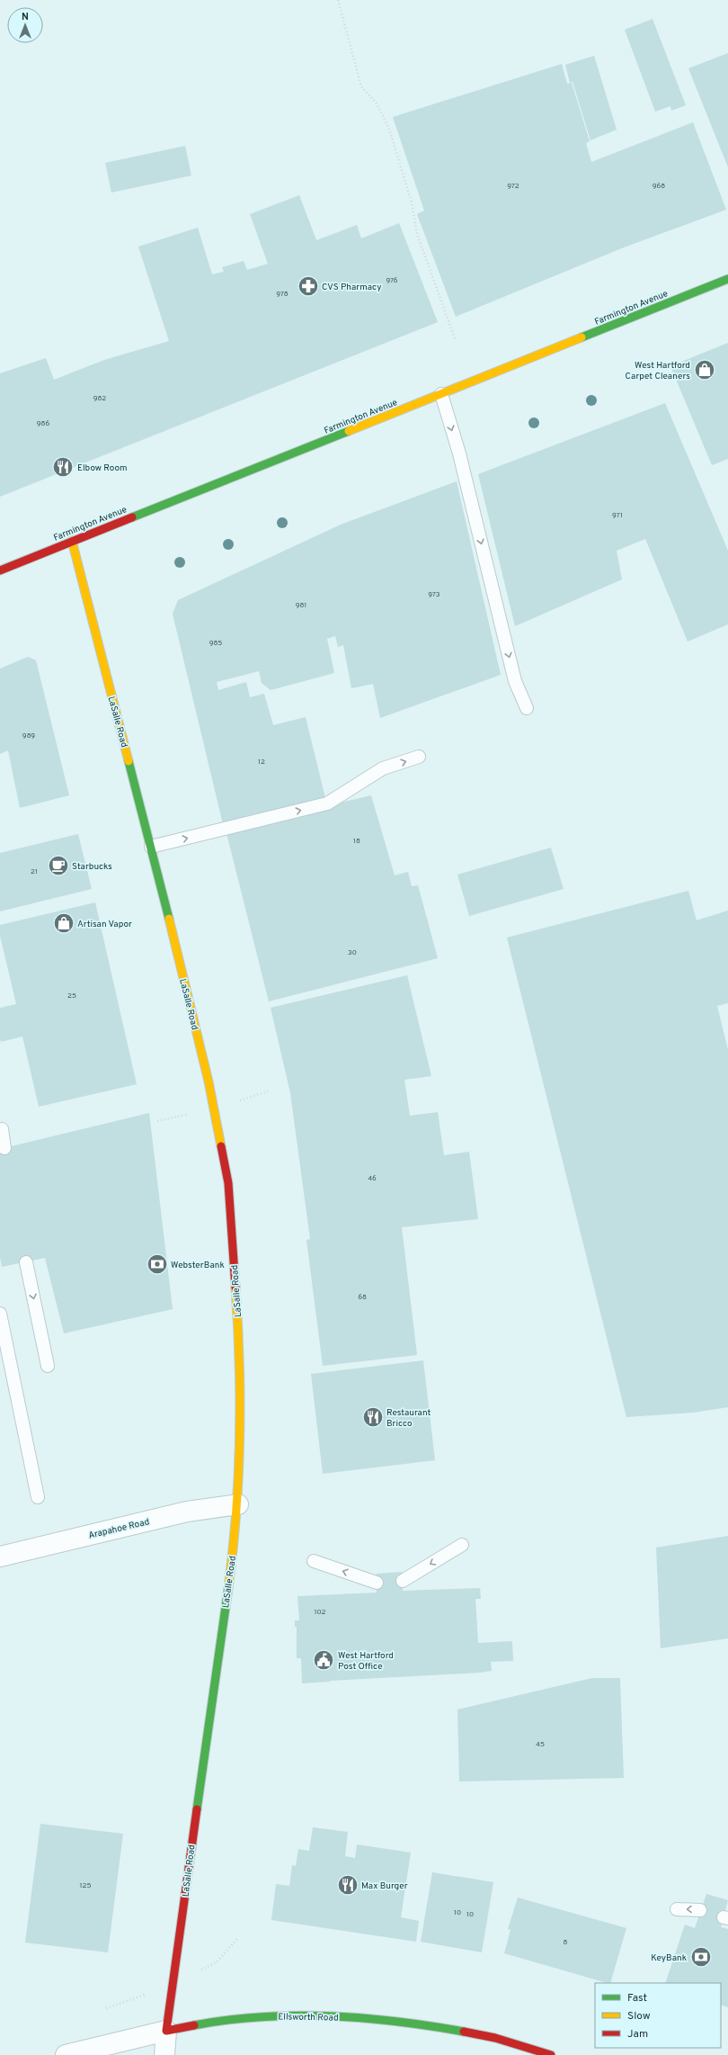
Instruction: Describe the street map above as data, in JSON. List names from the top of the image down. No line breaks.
{"streets":{"street":["Farmington Avenue","LaSalle Road","Arapahoe Road","Ellsworth Road"]},"crossings":[["Farmington Avenue","LaSalle Road"],["LaSalle Road","Arapahoe Road"],["LaSalle Road","Ellsworth Road"]],"places":{"pharmacy":["CVS Pharmacy"],"shop":["West Hartford Carpet Cleaners","Artisan Vapor"],"restaurant":["Elbow Room","Restaurant Bricco","Max Burger"],"cafe":["Starbucks"],"bank":["WebsterBank","KeyBank"],"public building":["West Hartford Post Office"]},"house_numbers":["972","968","976","978","982","986","971","973","981","985","989","12","18","21","30","25","46","68","102","45","125","10","10","8"],"legend":["Fast","Slow","Jam"],"north":"top"}
